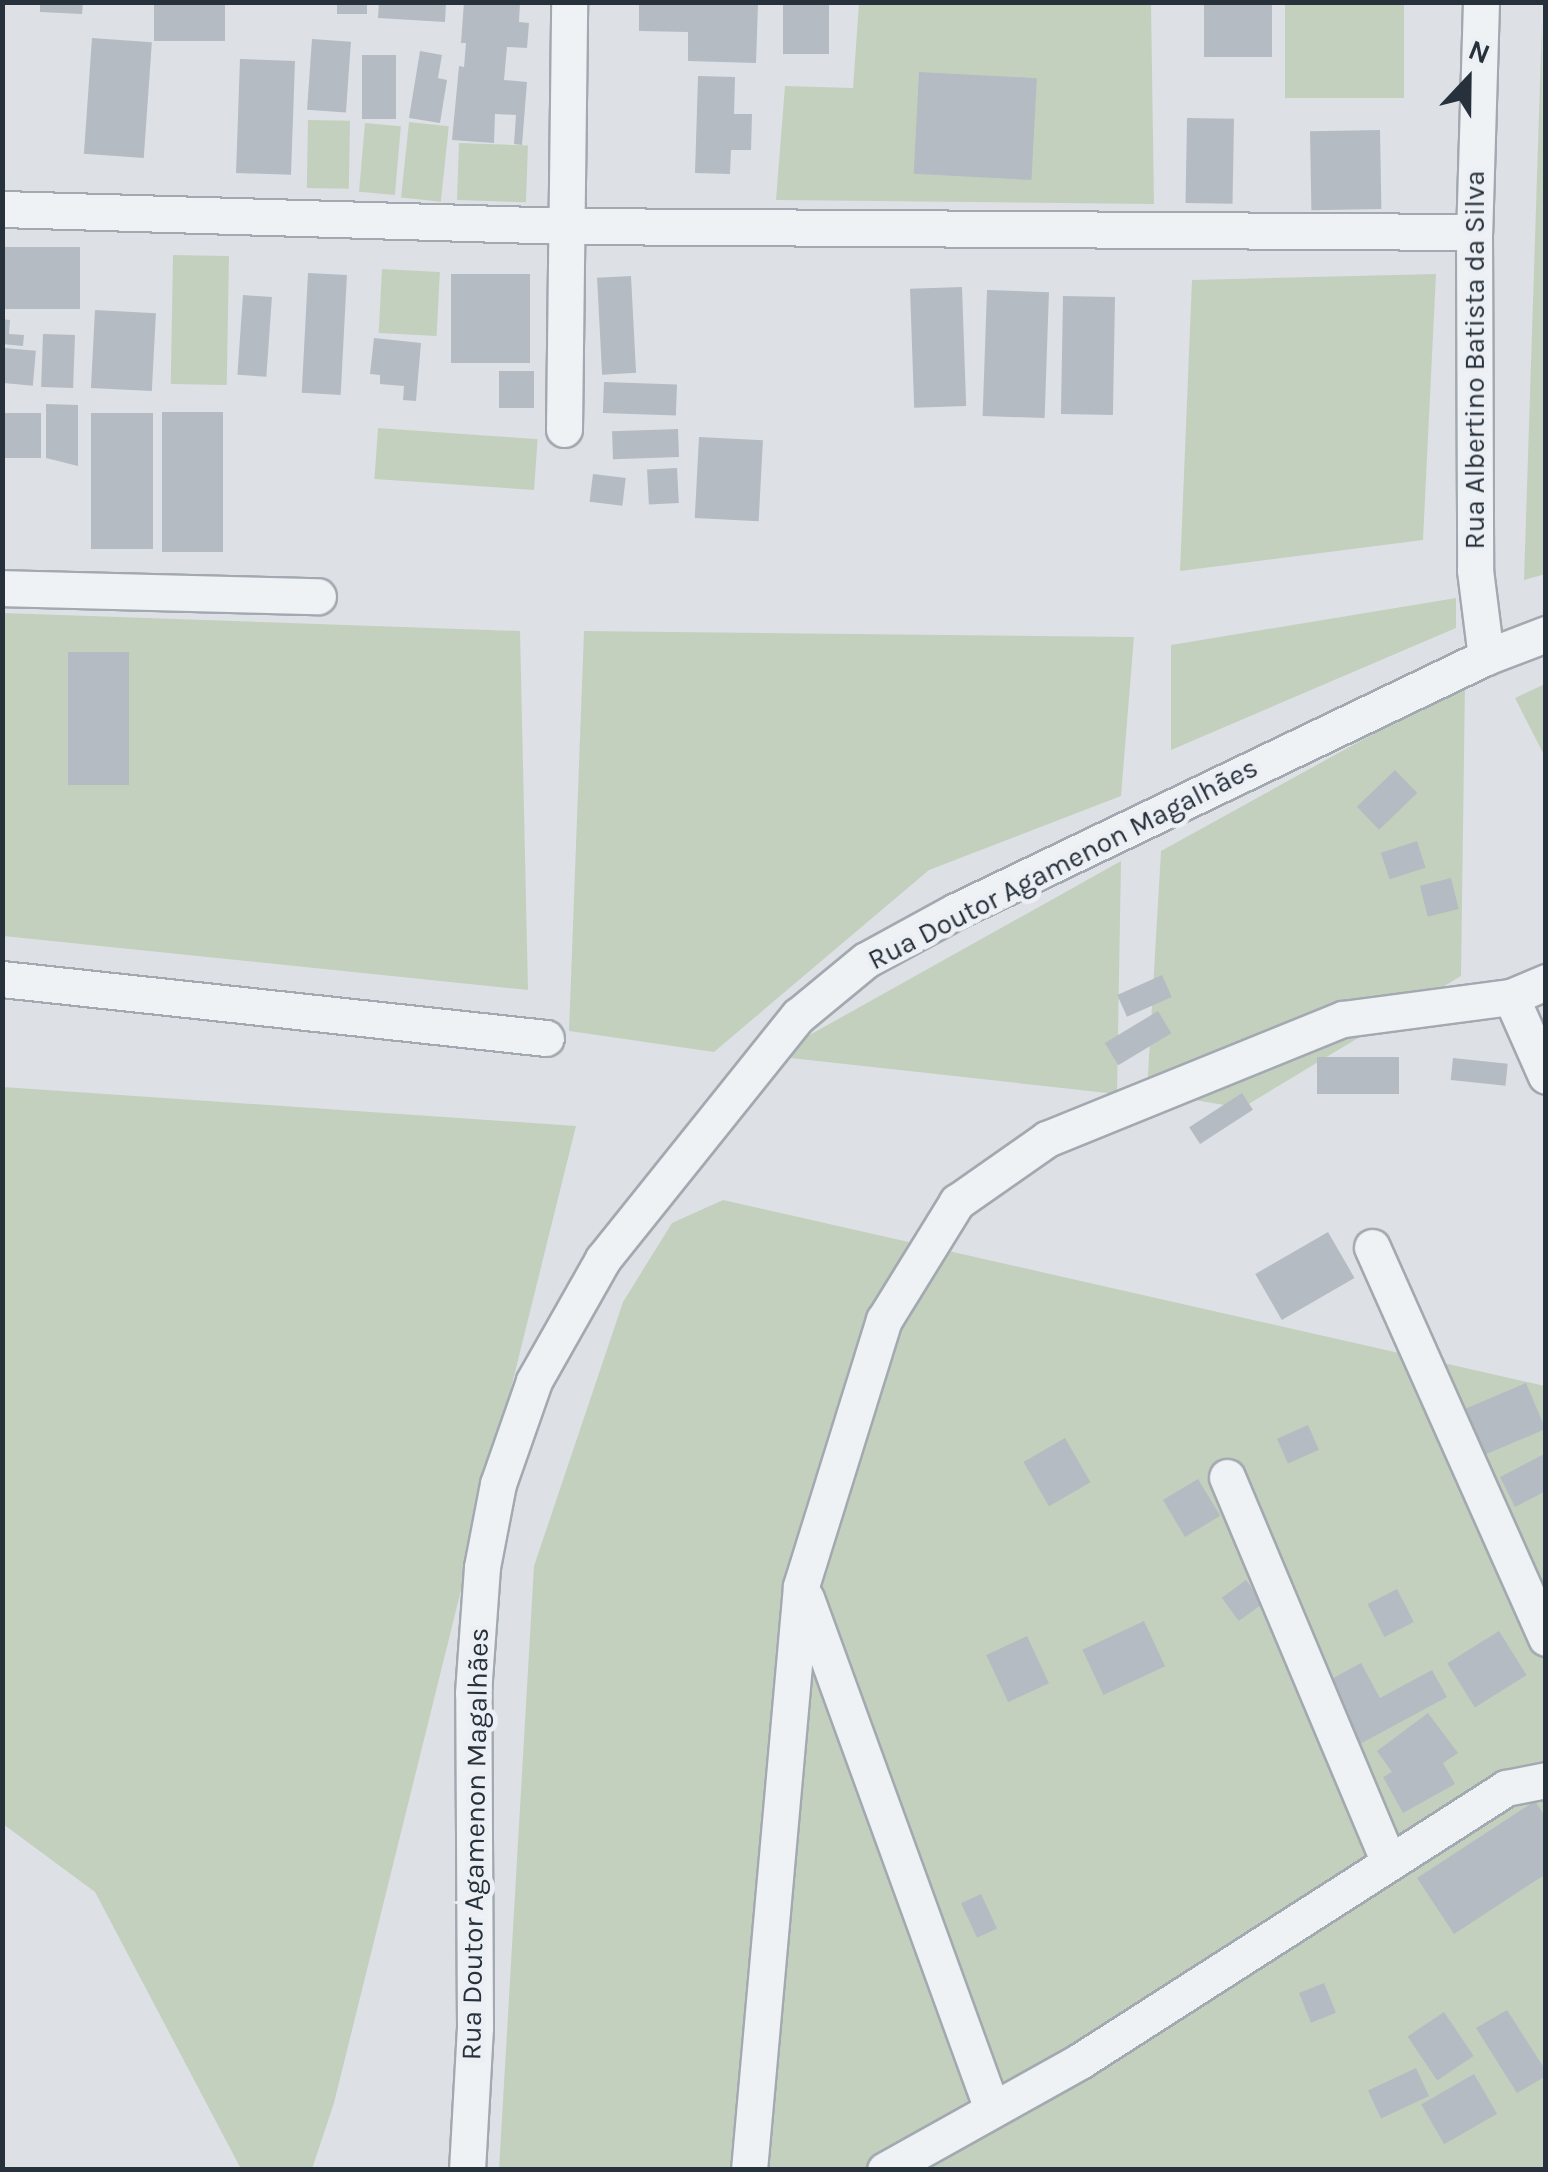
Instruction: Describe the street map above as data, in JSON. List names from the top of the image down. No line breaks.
{"streets":{"street":["Rua Albertino Batista da Silva","Rua Doutor Agamenon Magalhães"]},"crossings":[["Rua Albertino Batista da Silva","Rua Doutor Agamenon Magalhães"]],"north":"top"}
